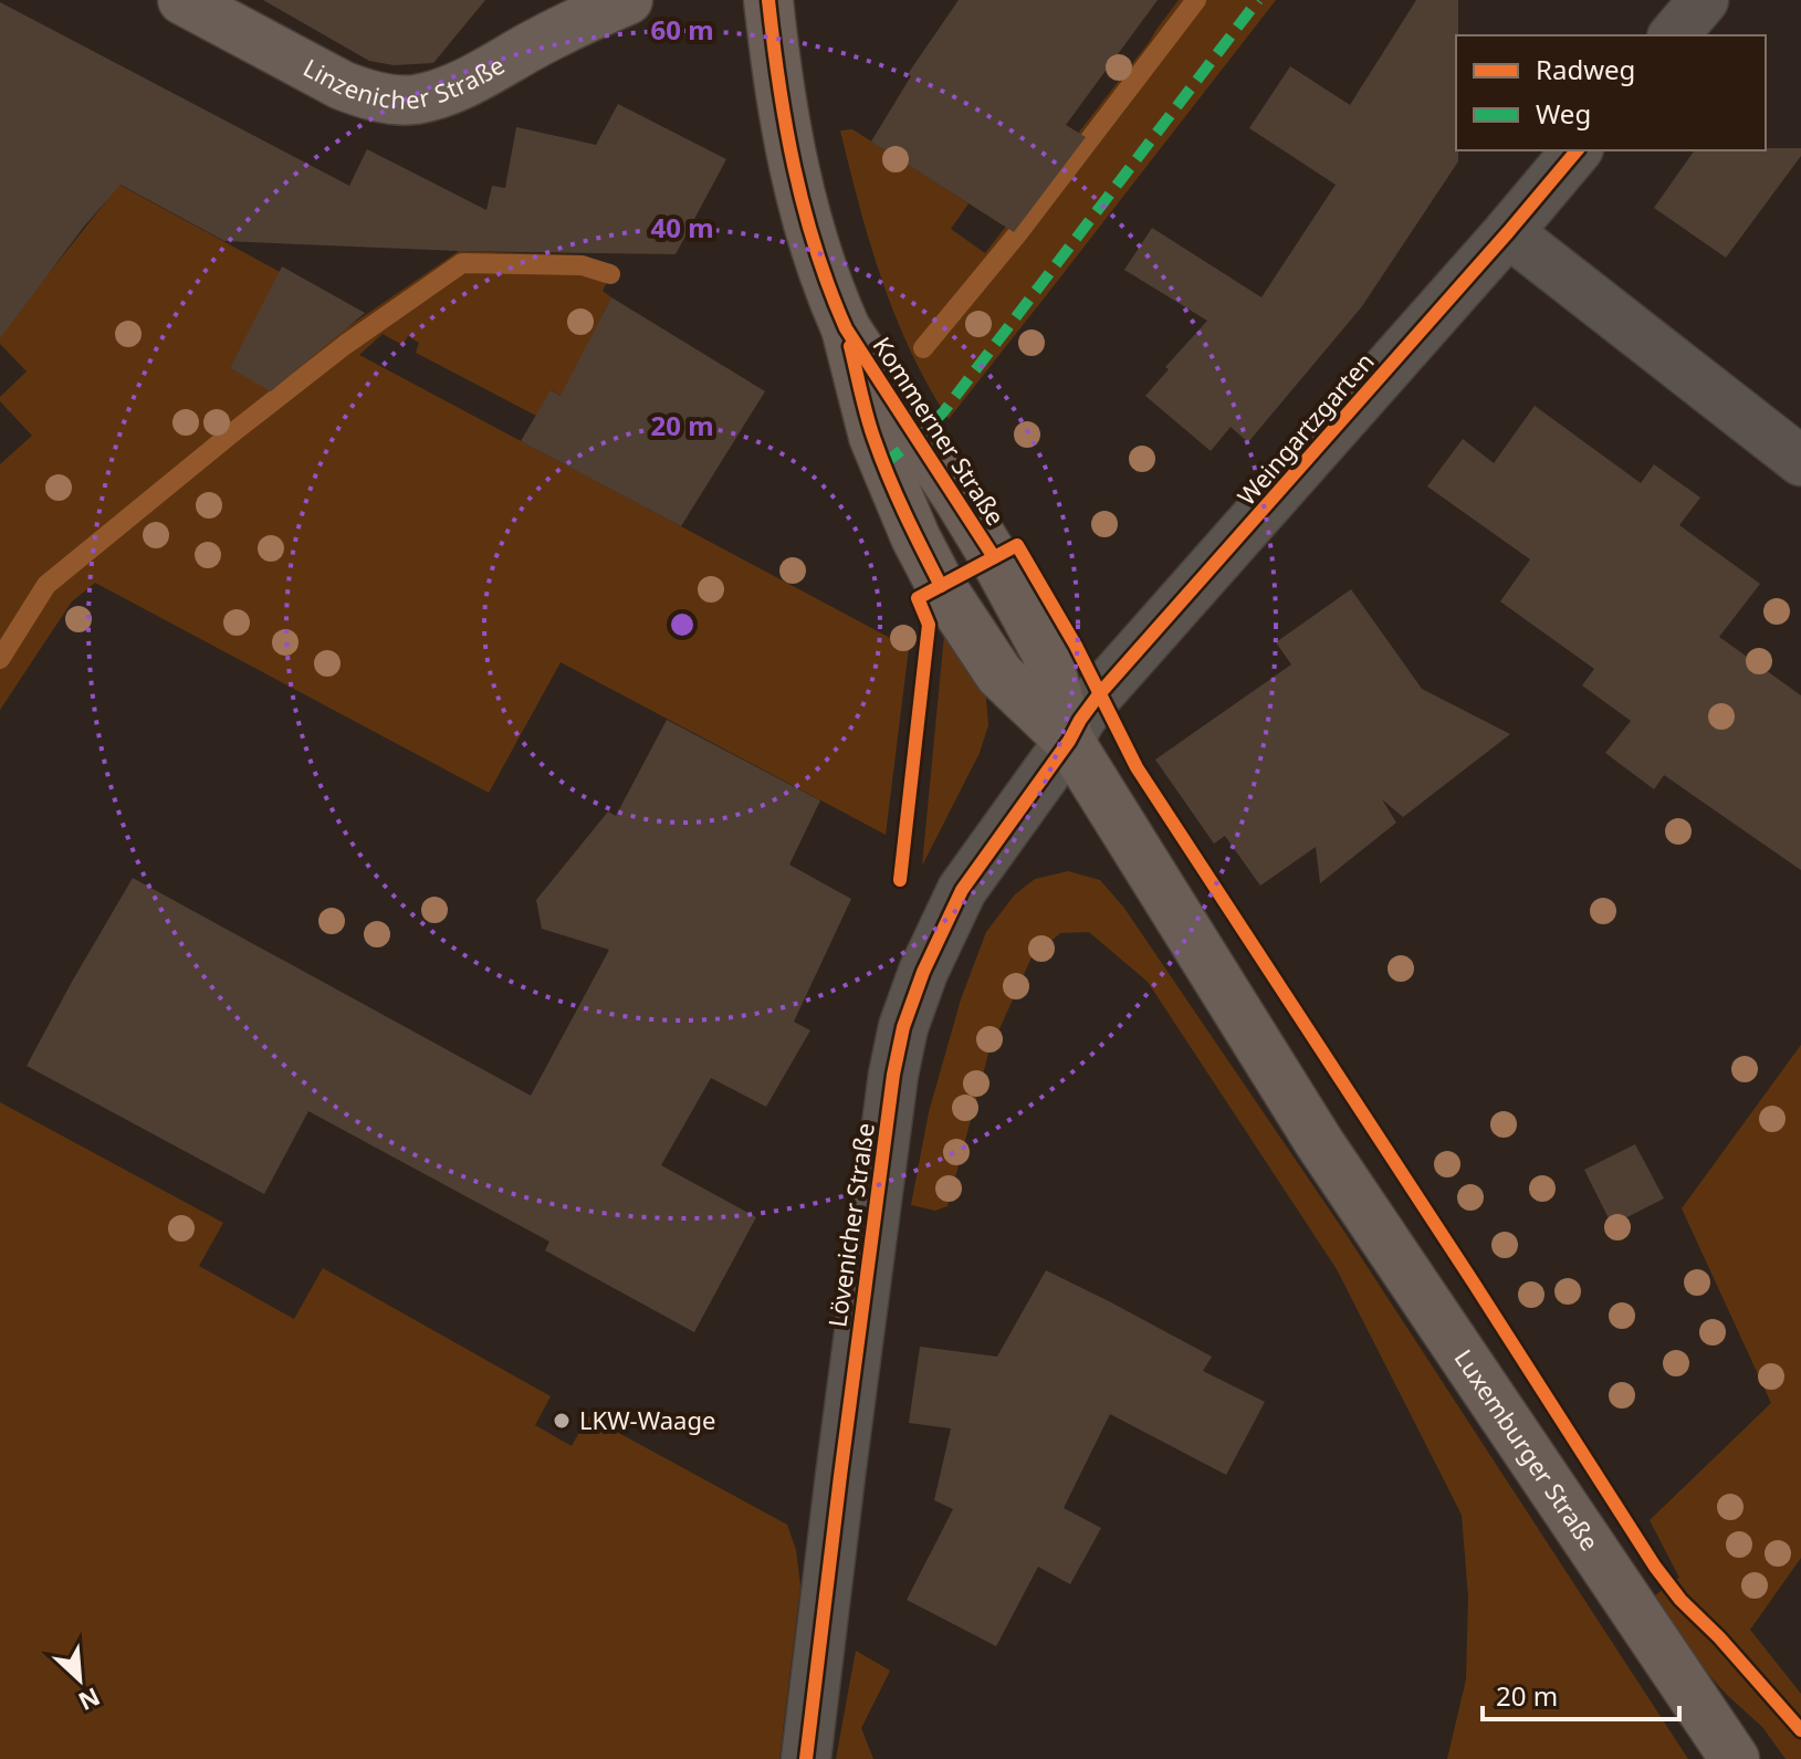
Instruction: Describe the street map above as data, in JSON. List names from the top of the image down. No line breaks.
{"streets":{"main road":["Linzenicher Straße","Kommerner Straße","Luxemburger Straße"],"street":["Weingartzgarten","Lövenicher Straße"]},"crossings":[["Weingartzgarten","Kommerner Straße"],["Weingartzgarten","Lövenicher Straße"],["Kommerner Straße","Lövenicher Straße"],["Kommerner Straße","Luxemburger Straße"]],"places":["LKW-Waage"],"legend":["Radweg","Weg"],"scale_bar":"20 m","north":"bottom right","rings":["60 m","40 m","20 m"]}
